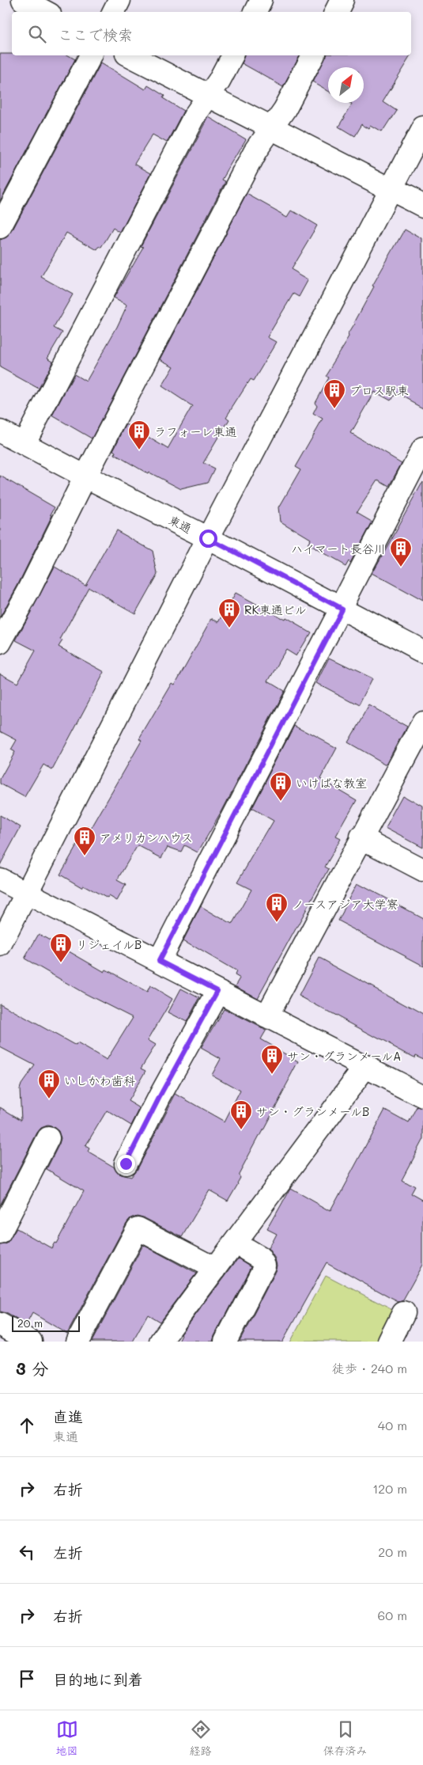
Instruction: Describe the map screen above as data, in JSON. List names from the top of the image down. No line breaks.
{"streets":{"street":["東通"]},"places":{"building":["プロス駅東","ラフォーレ東通","ハイマート長谷川","RK東通ビル","いけばな教室","アメリカンハウス","ノースアジア大学寮","リジェイルB","サン・グランメールA","いしかわ歯科","サン・グランメールB"]},"scale_bar":"20 m","north":"top right","page":{"search":"ここで検索","scale":"20 m","heading":["3 分","徒歩 · 240 m"],"list":[["直進","東通","40 m"],["右折","120 m"],["左折","20 m"],["右折","60 m"],"目的地に到着"],"nav":["地図","経路","保存済み"]}}
